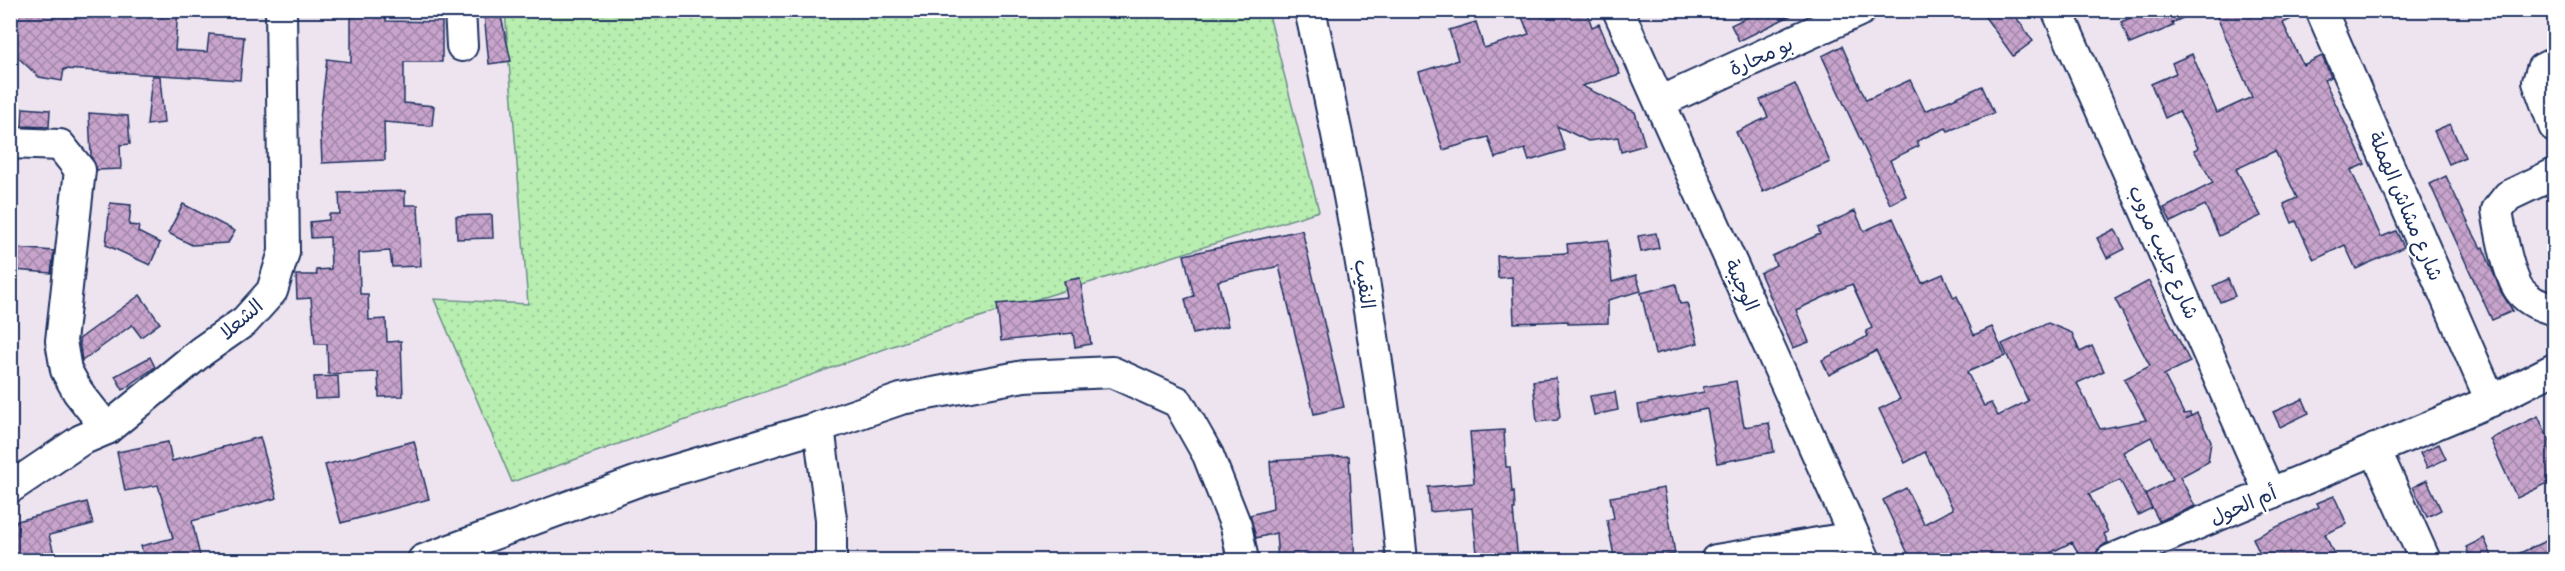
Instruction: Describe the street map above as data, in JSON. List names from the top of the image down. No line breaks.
{"streets":{"street":["بو محارة","شارع مشاش الهملة","شارع جليب مروب","النقيب","الوجيبة","الشعلا","أم الحول"]},"crossings":[["بو محارة","الوجيبة"],["شارع مشاش الهملة","أم الحول"],["شارع جليب مروب","أم الحول"]]}
